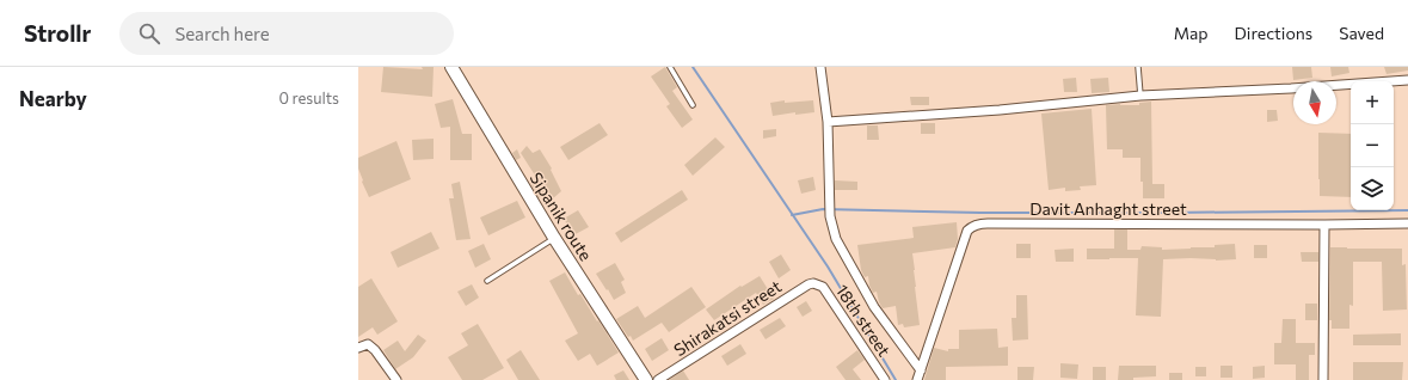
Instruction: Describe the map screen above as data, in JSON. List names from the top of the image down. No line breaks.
{"streets":{"main road":["Sipanik route"],"street":["Davit Anhaght street","Shirakatsi street","18th street"]},"crossings":[["Shirakatsi street","18th street"]],"north":"bottom","page":{"header":"Strollr","search":"Search here","nav":["Map","Directions","Saved"],"heading":["Nearby","0 results"],"map_buttons":["+","−"]}}
